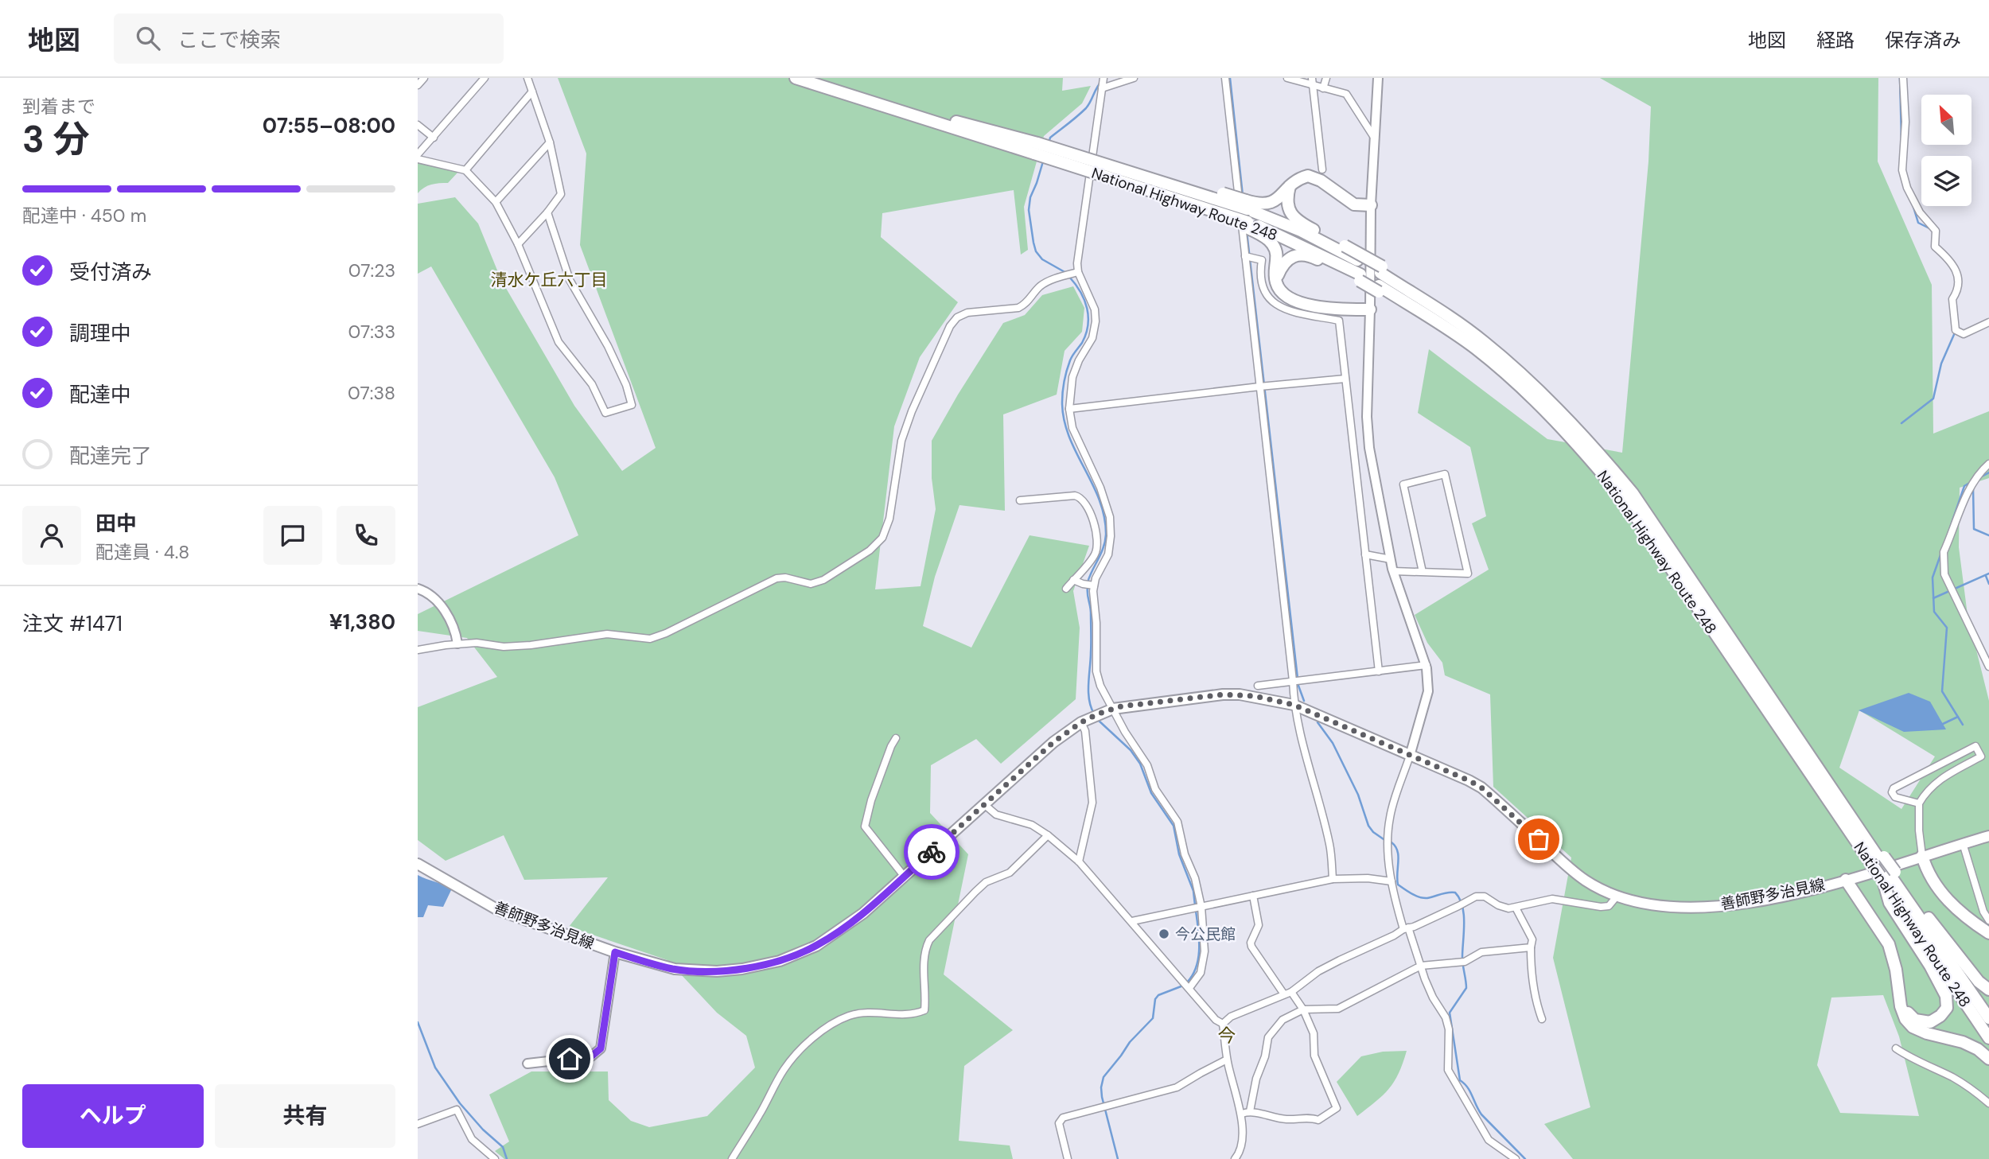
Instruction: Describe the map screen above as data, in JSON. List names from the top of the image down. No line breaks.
{"streets":{"highway":["National Highway Route 248"],"main road":["善師野多治見線"]},"districts":["清水ケ丘六丁目","今"],"places":["今公民館"],"north":"top left","page":{"header":"地図","search":"ここで検索","nav":["地図","経路","保存済み"],"heading":["3 分","到着まで","07:55–08:00"],"panel":["田中","配達員 · 4.8","注文 #1471","¥1,380"],"bar":"配達中 · 450 m","list":[["受付済み","07:23"],["調理中","07:33"],["配達中","07:38"],"配達完了"],"buttons":["ヘルプ","共有"]}}
